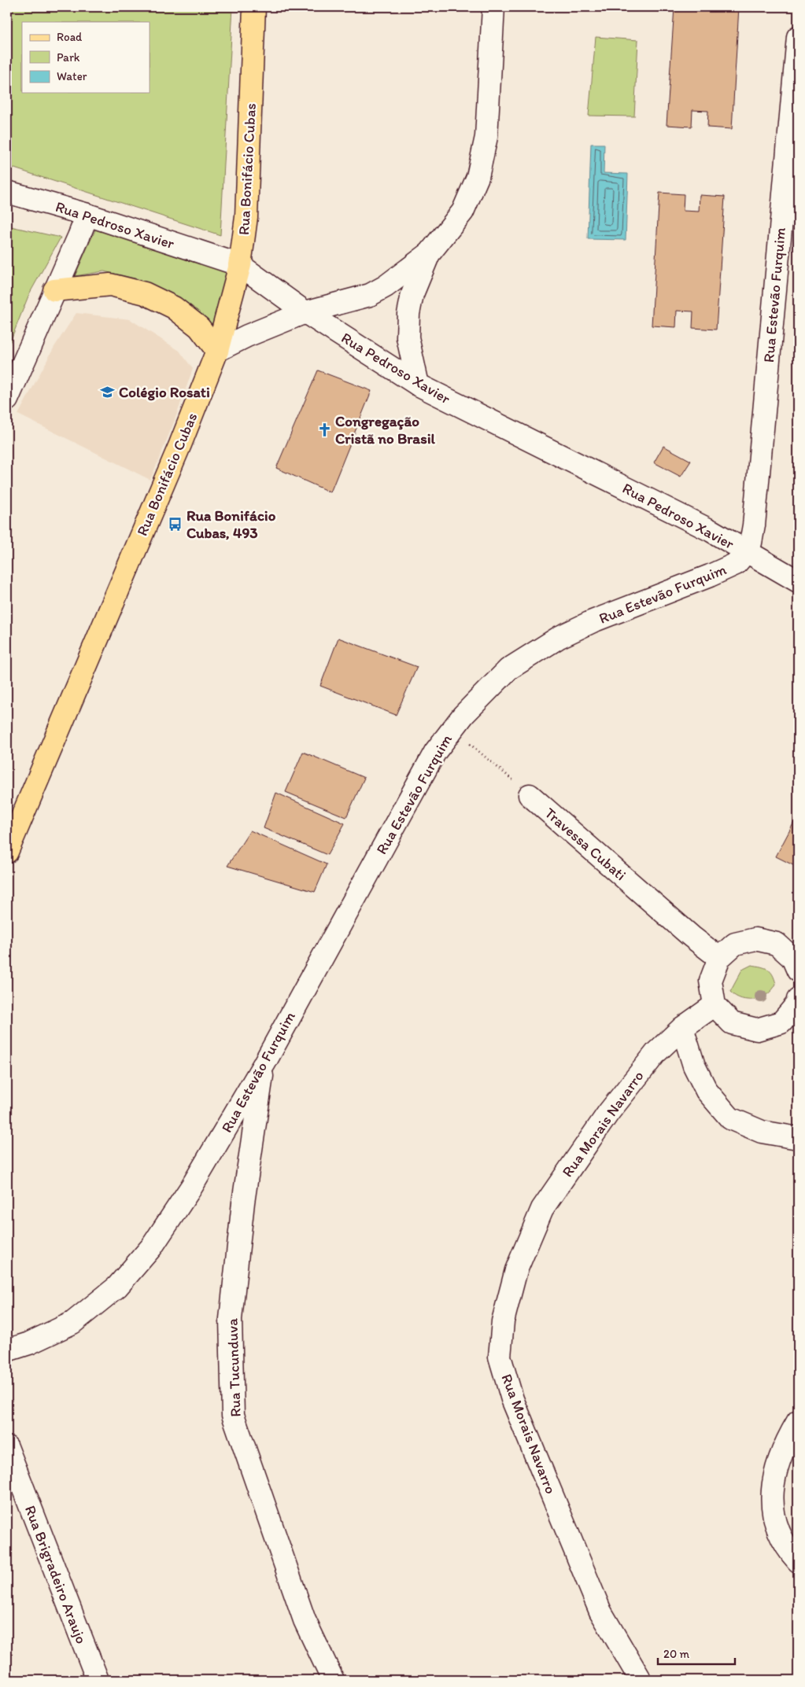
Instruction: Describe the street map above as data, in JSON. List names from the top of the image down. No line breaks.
{"streets":{"main road":["Rua Bonifácio Cubas"],"street":["Rua Pedroso Xavier","Rua Estevão Furquim","Travessa Cubati","Rua Morais Navarro","Rua Tucunduva","Rua Brigradeiro Araujo"]},"crossings":[["Rua Bonifácio Cubas","Rua Pedroso Xavier"],["Rua Pedroso Xavier","Rua Estevão Furquim"],["Rua Estevão Furquim","Rua Tucunduva"]],"places":{"school or university":["Colégio Rosati"],"church":["Congregação Cristã no Brasil"],"bus stop":["Rua Bonifácio Cubas, 493"]},"legend":["Road","Park","Water"],"scale_bar":"20 m"}
